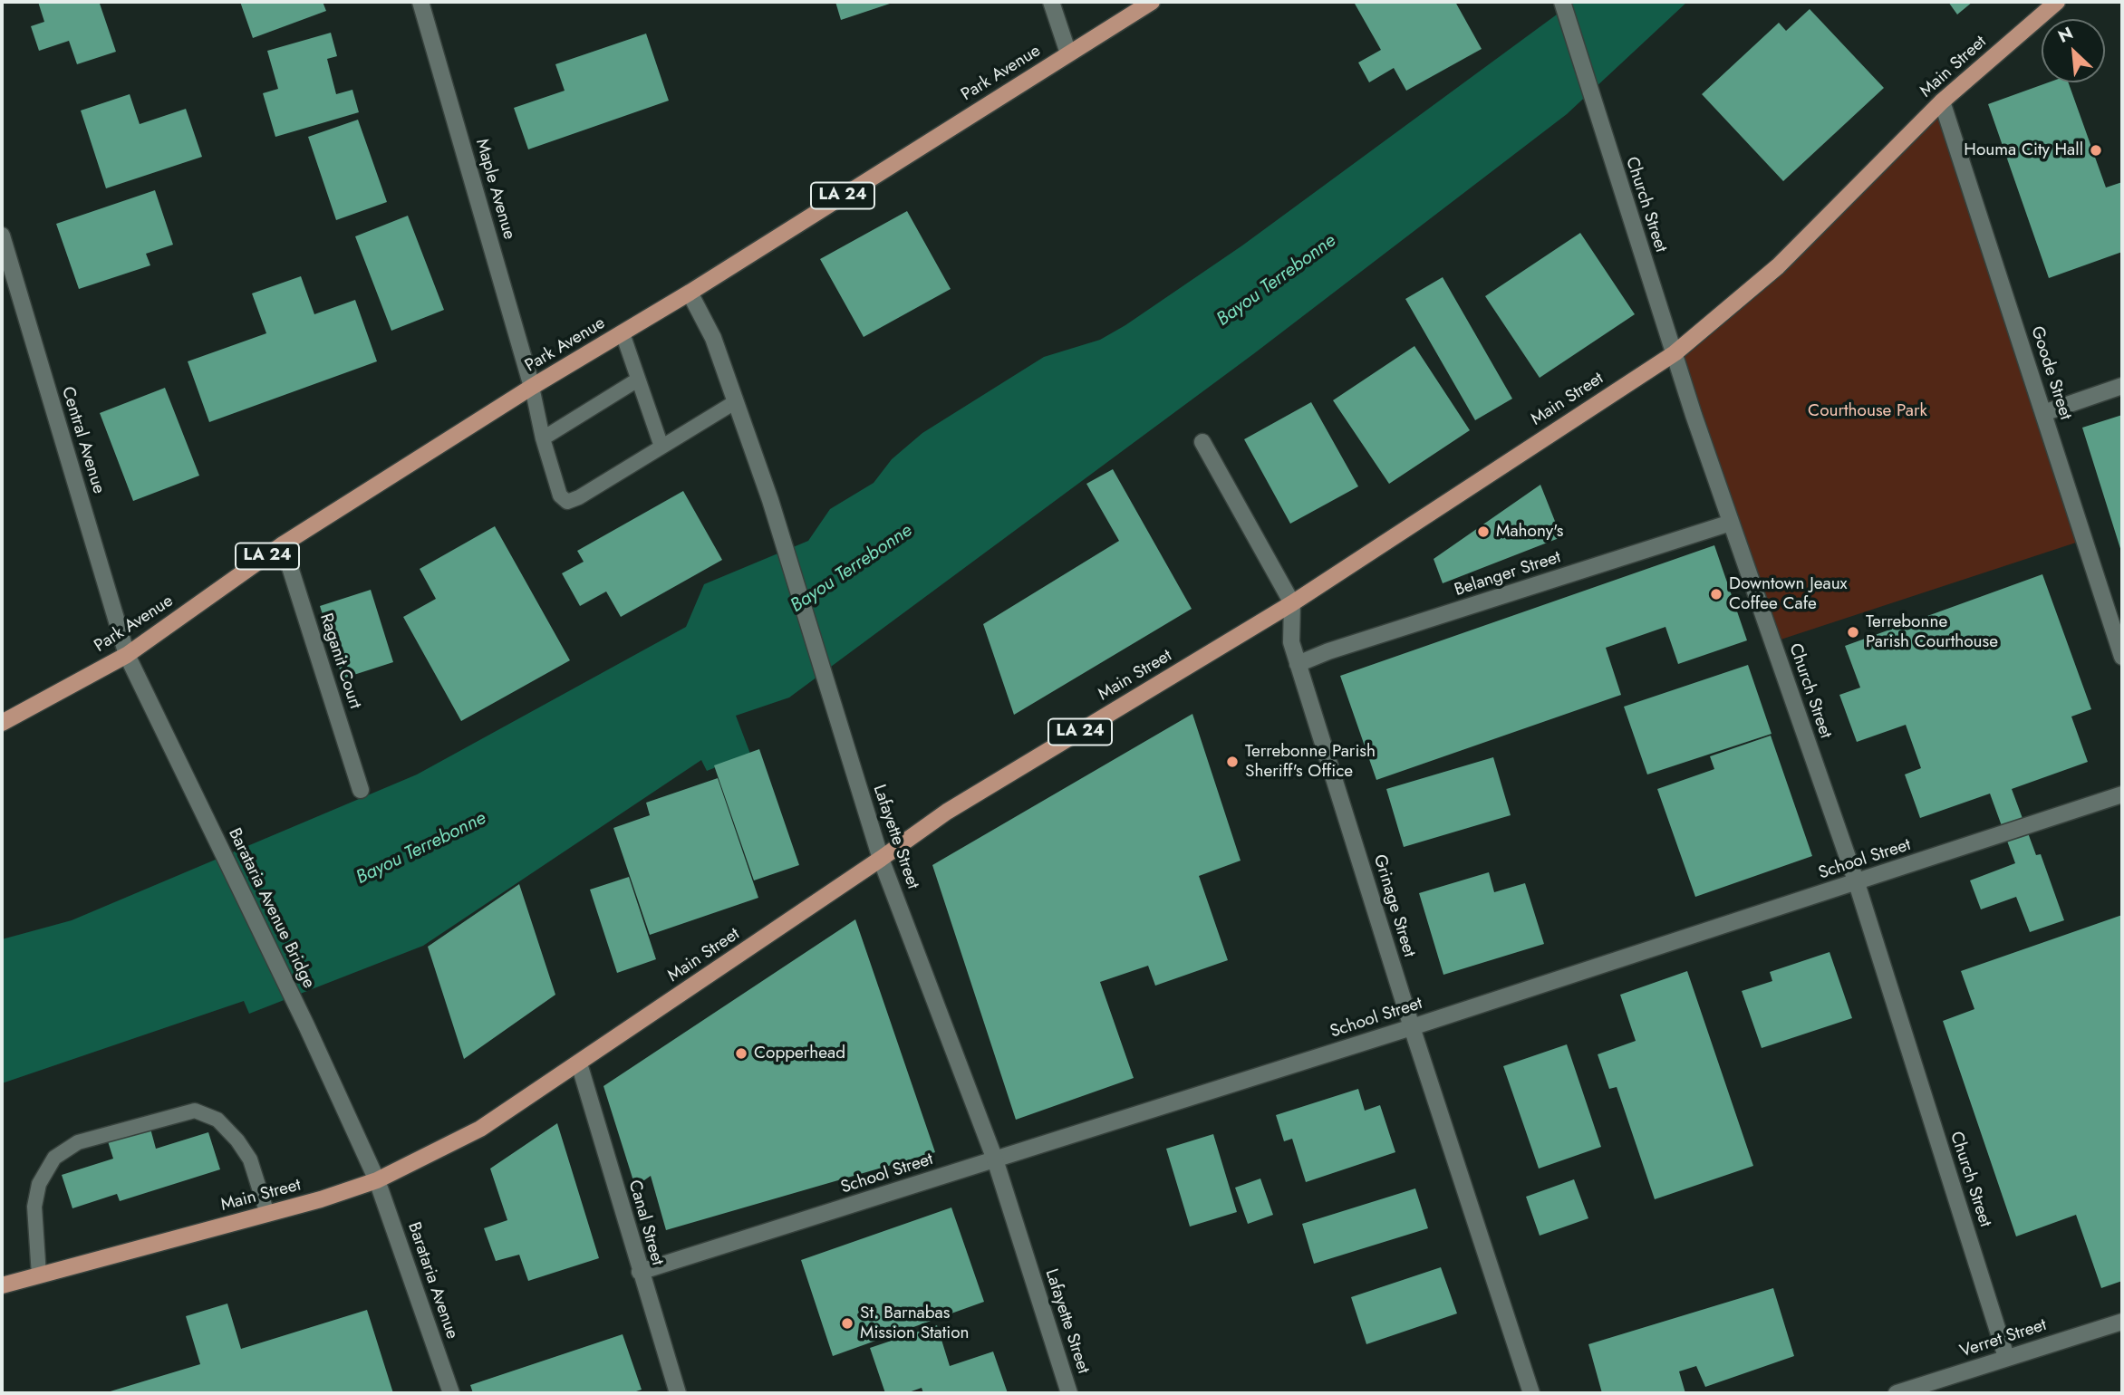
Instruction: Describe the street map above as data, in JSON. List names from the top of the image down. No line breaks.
{"streets":{"main road":["Main Street","Park Avenue","LA 24"],"street":["Maple Avenue","Church Street","Goode Street","Central Avenue","Belanger Street","Raganit Court","Lafayette Street","School Street","Grinage Street","Barataria Avenue Bridge","Canal Street","Barataria Avenue","Verret Street"]},"crossings":[["Main Street","Church Street"],["Main Street","Goode Street"],["Main Street","Lafayette Street"],["Main Street","Grinage Street"],["Main Street","Barataria Avenue Bridge"],["Main Street","Canal Street"],["Main Street","Barataria Avenue"],["Park Avenue","Maple Avenue"],["Park Avenue","Central Avenue"],["Park Avenue","Raganit Court"],["Park Avenue","Lafayette Street"],["Park Avenue","Barataria Avenue Bridge"],["Church Street","Belanger Street"],["Church Street","School Street"],["Church Street","Verret Street"],["Central Avenue","Barataria Avenue Bridge"],["Belanger Street","Grinage Street"],["Lafayette Street","School Street"],["School Street","Grinage Street"],["School Street","Canal Street"],["Barataria Avenue Bridge","Barataria Avenue"]],"water":["Bayou Terrebonne"],"parks":["Courthouse Park"],"places":["Houma City Hall","Mahony's","Downtown Jeaux Coffee Cafe","Terrebonne Parish Courthouse","Terrebonne Parish Sheriff's Office","Copperhead","St. Barnabas Mission Station"],"north":"top left"}
